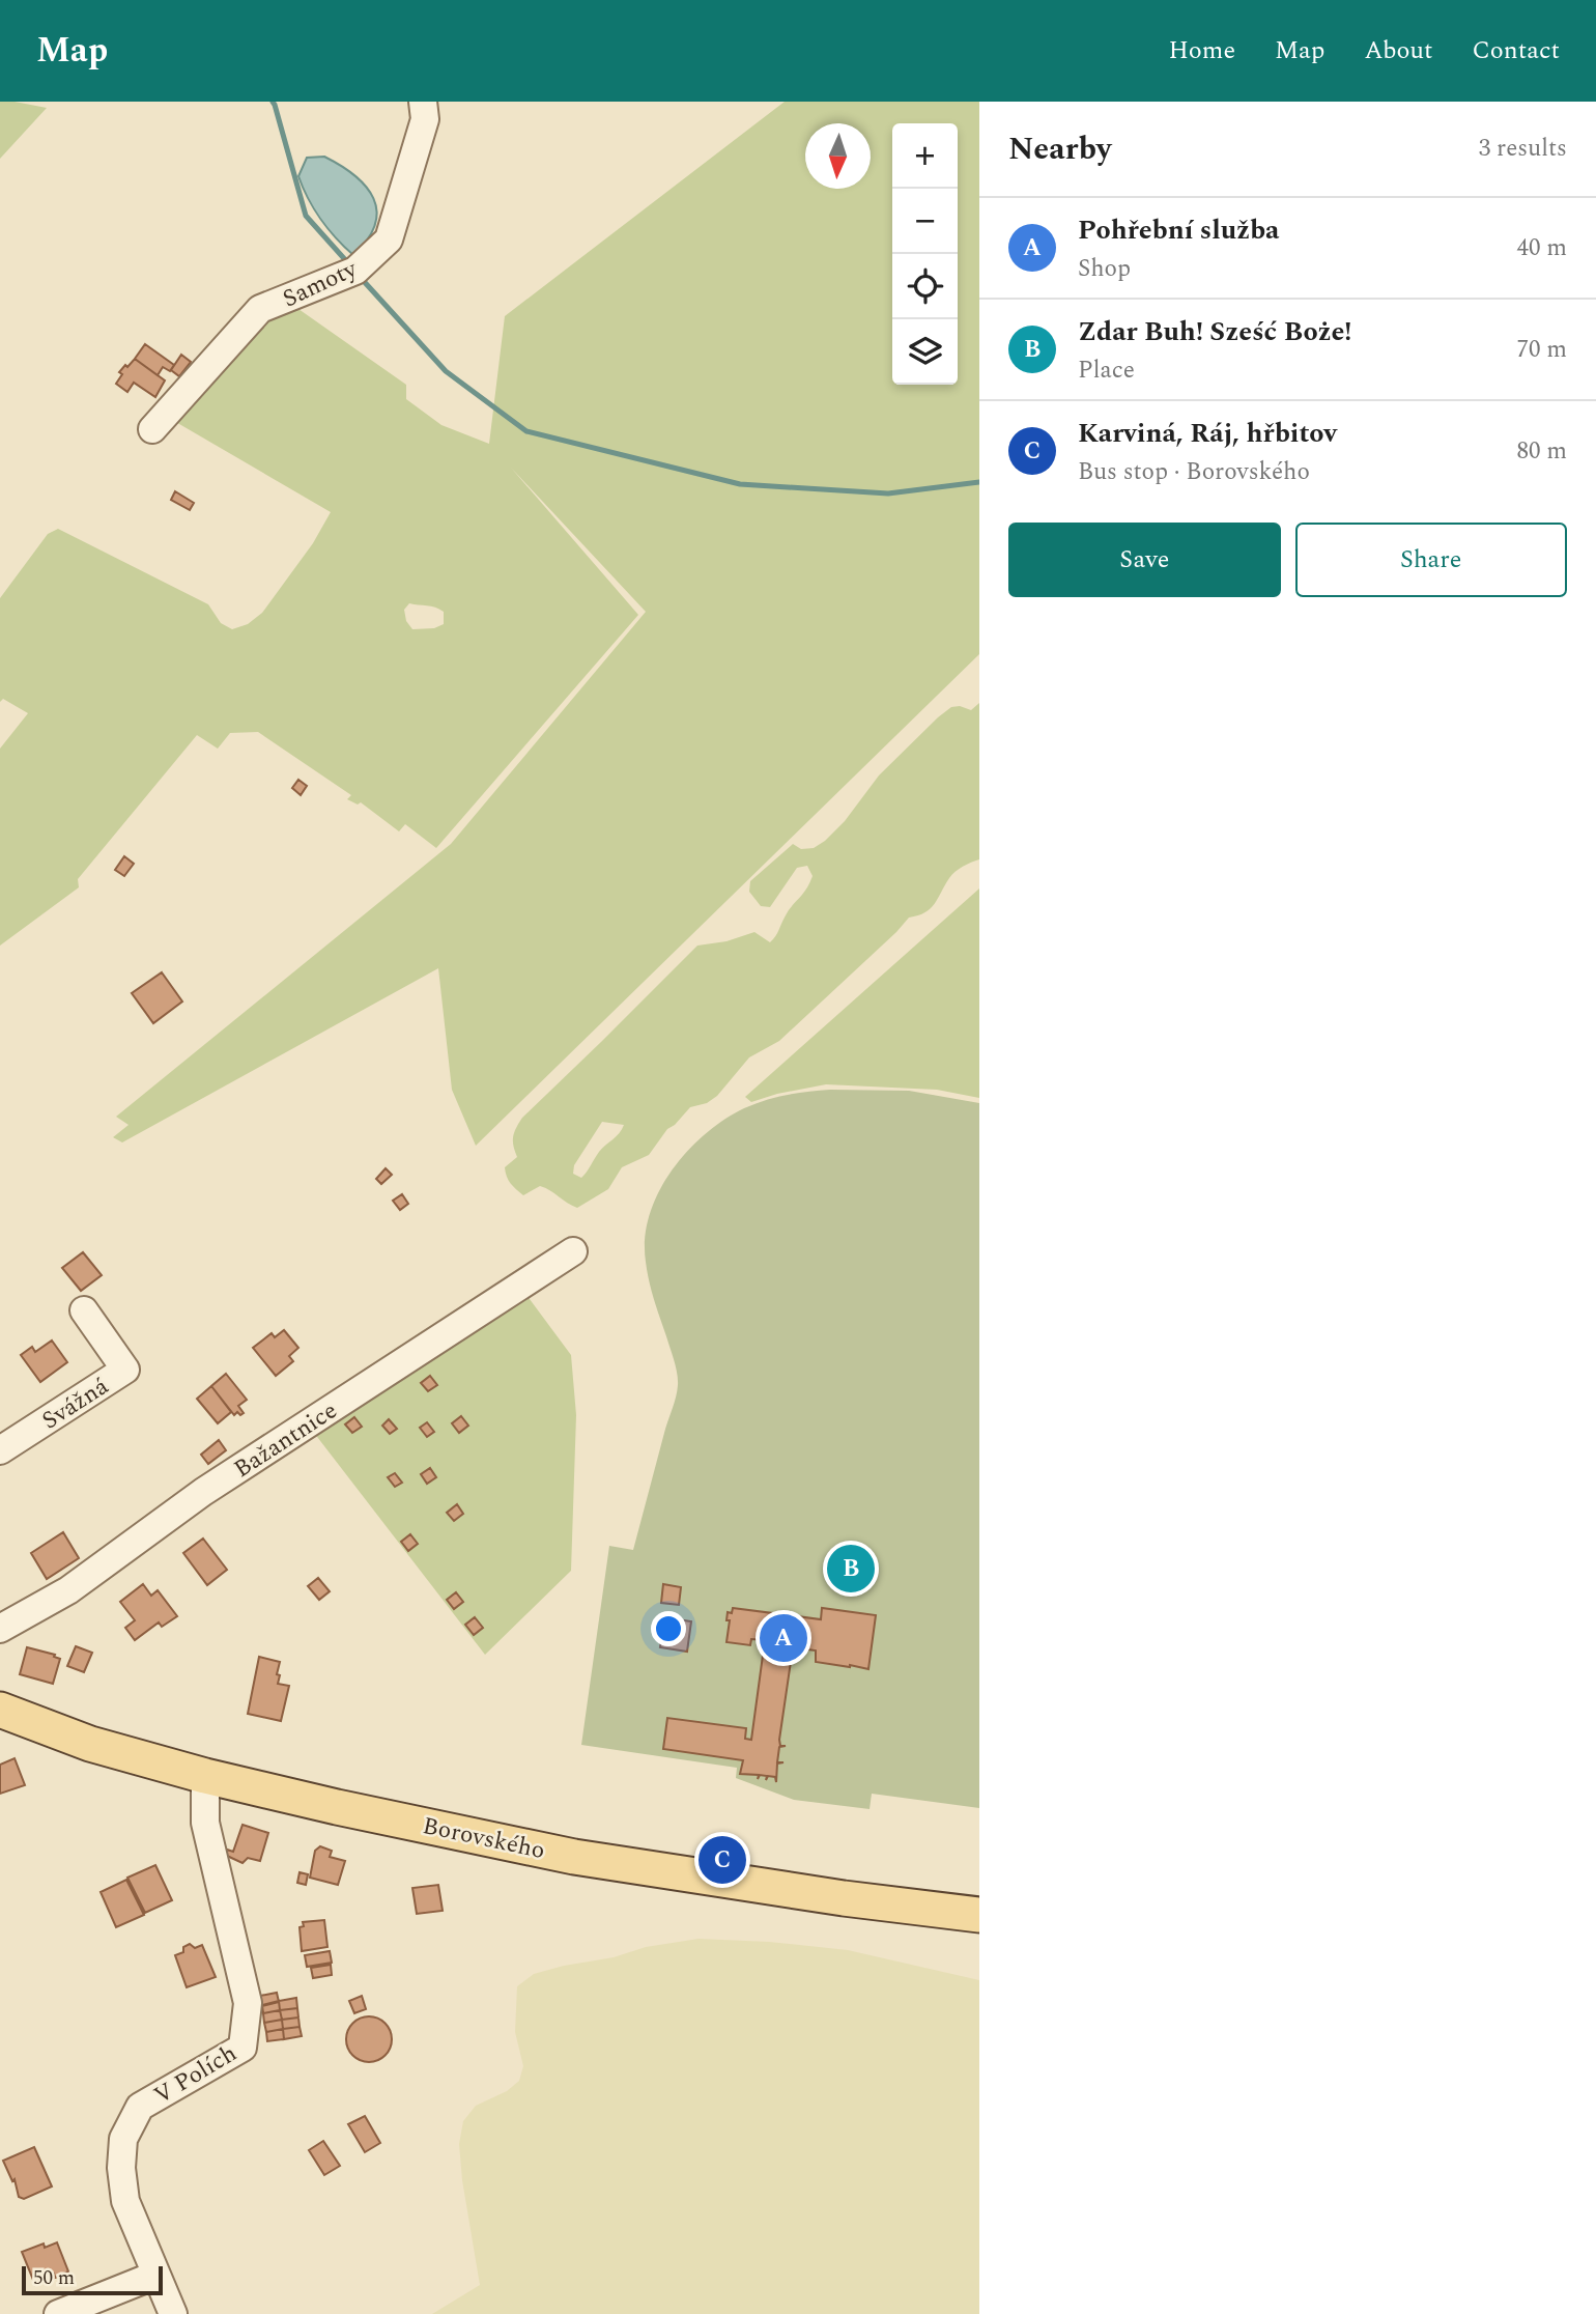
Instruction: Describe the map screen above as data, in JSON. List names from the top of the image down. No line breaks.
{"streets":{"main road":["Borovského"],"street":["Samoty","Svážná","Bažantnice","V Polích"]},"crossings":[["Borovského","V Polích"]],"scale_bar":"50 m","north":"bottom","page":{"header":"Map","nav":["Home","Map","About","Contact"],"heading":["Nearby","3 results"],"map_buttons":["+","−"],"list":[{"mark":"A","name":"Pohřební služba","note":"Shop","value":"40 m"},{"mark":"B","name":"Zdar Buh! Sześć Boże!","note":"Place","value":"70 m"},{"mark":"C","name":"Karviná, Ráj, hřbitov","note":"Bus stop · Borovského","value":"80 m"}],"buttons":["Save","Share"],"pins":["B","A","C"],"scale":"50 m"}}
